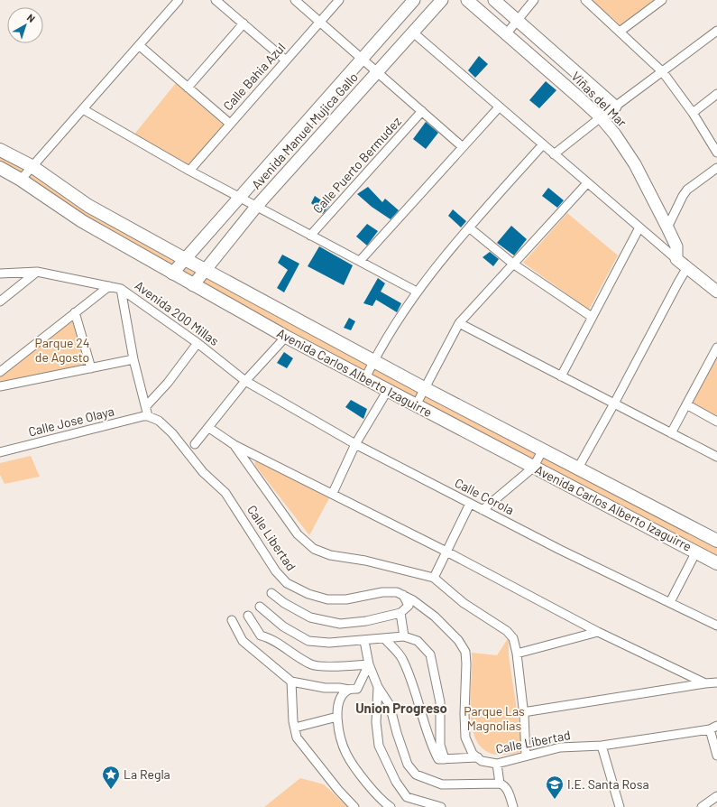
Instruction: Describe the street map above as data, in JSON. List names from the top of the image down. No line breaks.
{"streets":{"main road":["Avenida Carlos Alberto Izaguirre"],"street":["Calle Bahia Azul","Viñas del Mar","Avenida Manuel Mujica Gallo","Calle Puerto Bermudez","Avenida 200 Millas","Calle Jose Olaya","Calle Corola","Calle Libertad"]},"crossings":[["Avenida Manuel Mujica Gallo","Avenida Carlos Alberto Izaguirre"],["Avenida 200 Millas","Calle Corola"],["Calle Jose Olaya","Calle Libertad"]],"districts":["Union Progreso"],"parks":["Parque 24 de Agosto","Parque Las Magnolias"],"places":{"place":["La Regla"],"school or university":["I.E. Santa Rosa"]},"north":"top right"}
